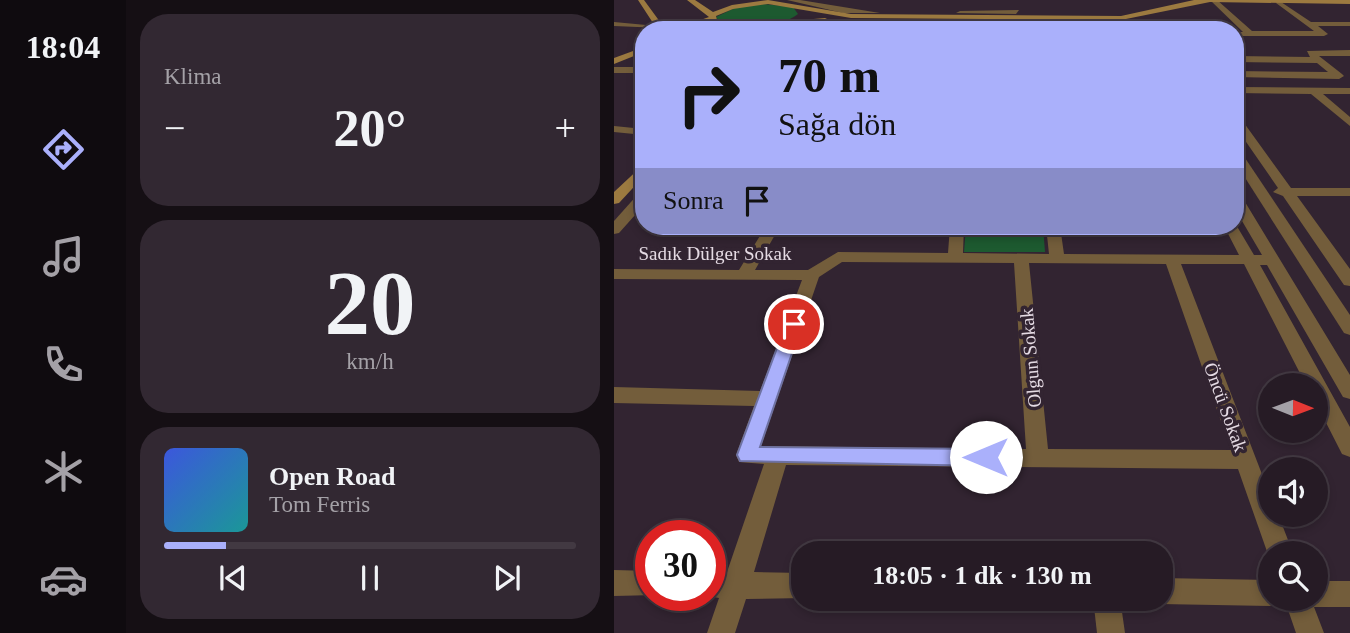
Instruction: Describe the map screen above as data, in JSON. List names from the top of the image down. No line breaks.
{"streets":{"street":["Sadık Dülger Sokak","Olgun Sokak","Öncü Sokak"]},"crossings":[["Sadık Dülger Sokak","Olgun Sokak"],["Sadık Dülger Sokak","Öncü Sokak"]],"north":"right","page":{"tabs":"18:04","tile":["Klima",["20","km/h"]],"turn":["70 m","Sağa dön"],"heat":["−","20°","+"],"then":"Sonra","song":["Open Road","Tom Ferris"],"limit":"30","trip":"18:05 · 1 dk · 130 m"}}
